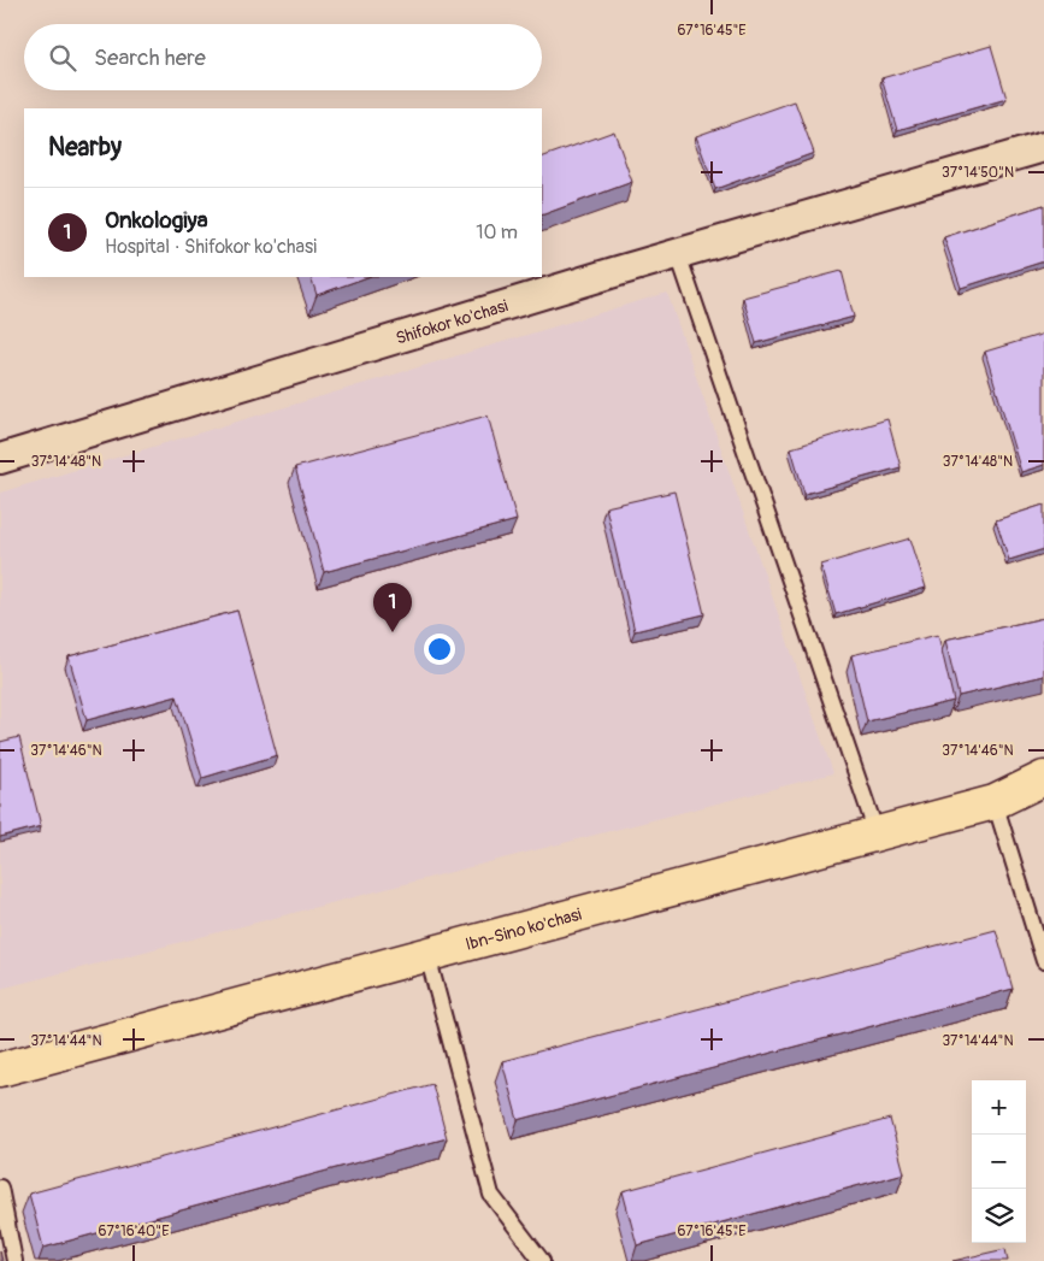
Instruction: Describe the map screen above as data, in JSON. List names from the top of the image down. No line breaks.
{"streets":{"main road":["Ibn-Sino ko'chasi"],"street":["Shifokor ko'chasi"]},"page":{"search":"Search here","heading":"Nearby","list":[{"mark":"1","name":"Onkologiya","note":"Hospital · Shifokor ko'chasi","value":"10 m"}],"pins":"1","map_buttons":["+","−"]},"coordinates":["67°16'45\"E","37°14'50\"N","37°14'48\"N","37°14'46\"N","37°14'44\"N","67°16'40\"E"]}
